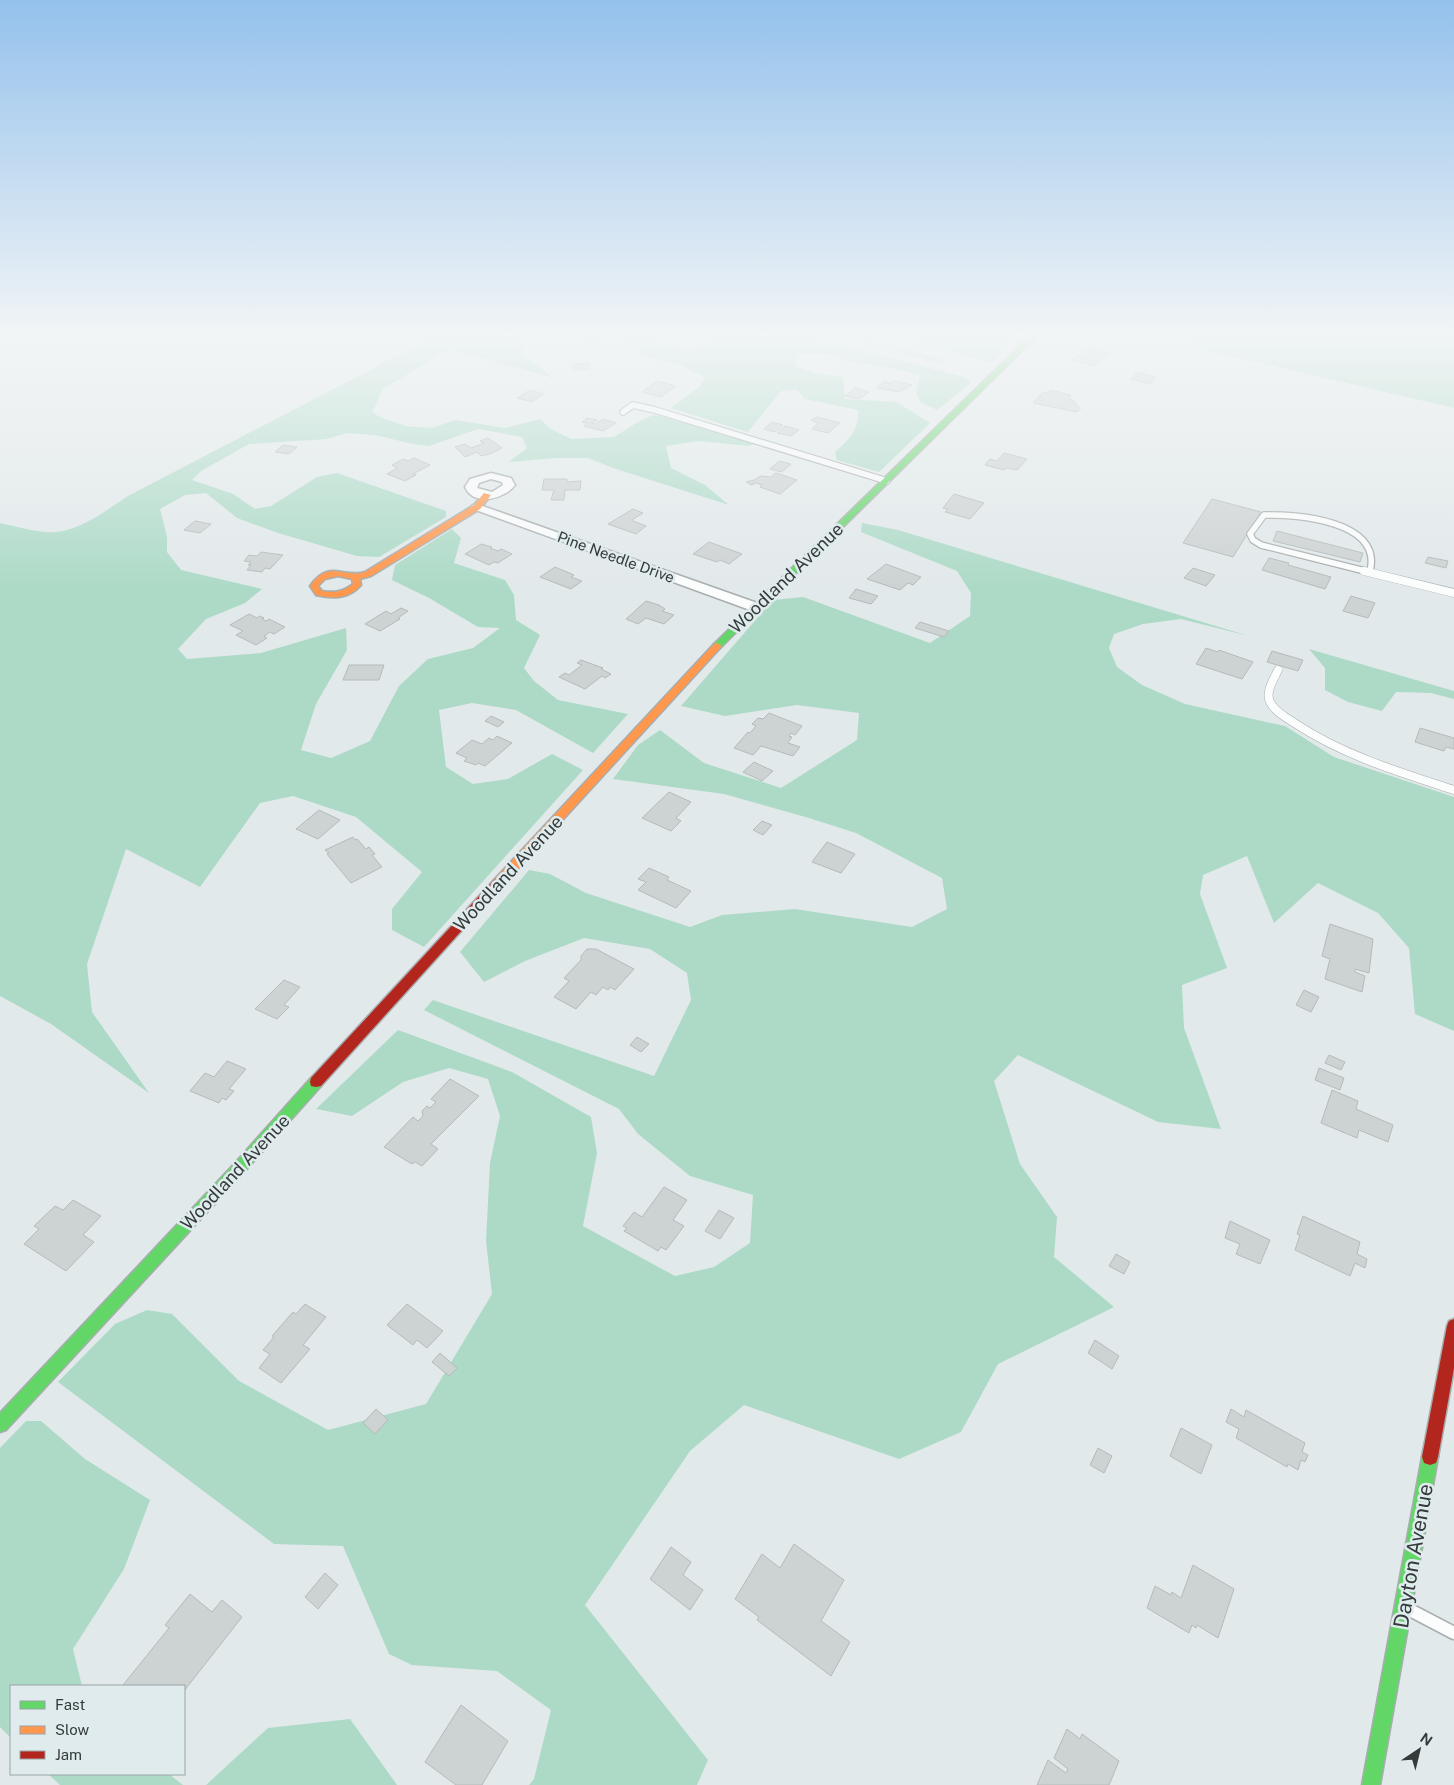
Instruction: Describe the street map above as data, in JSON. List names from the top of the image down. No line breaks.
{"streets":{"street":["Pine Needle Drive","Woodland Avenue","Dayton Avenue"]},"crossings":[["Pine Needle Drive","Woodland Avenue"]],"legend":["Fast","Slow","Jam"],"north":"top right"}
